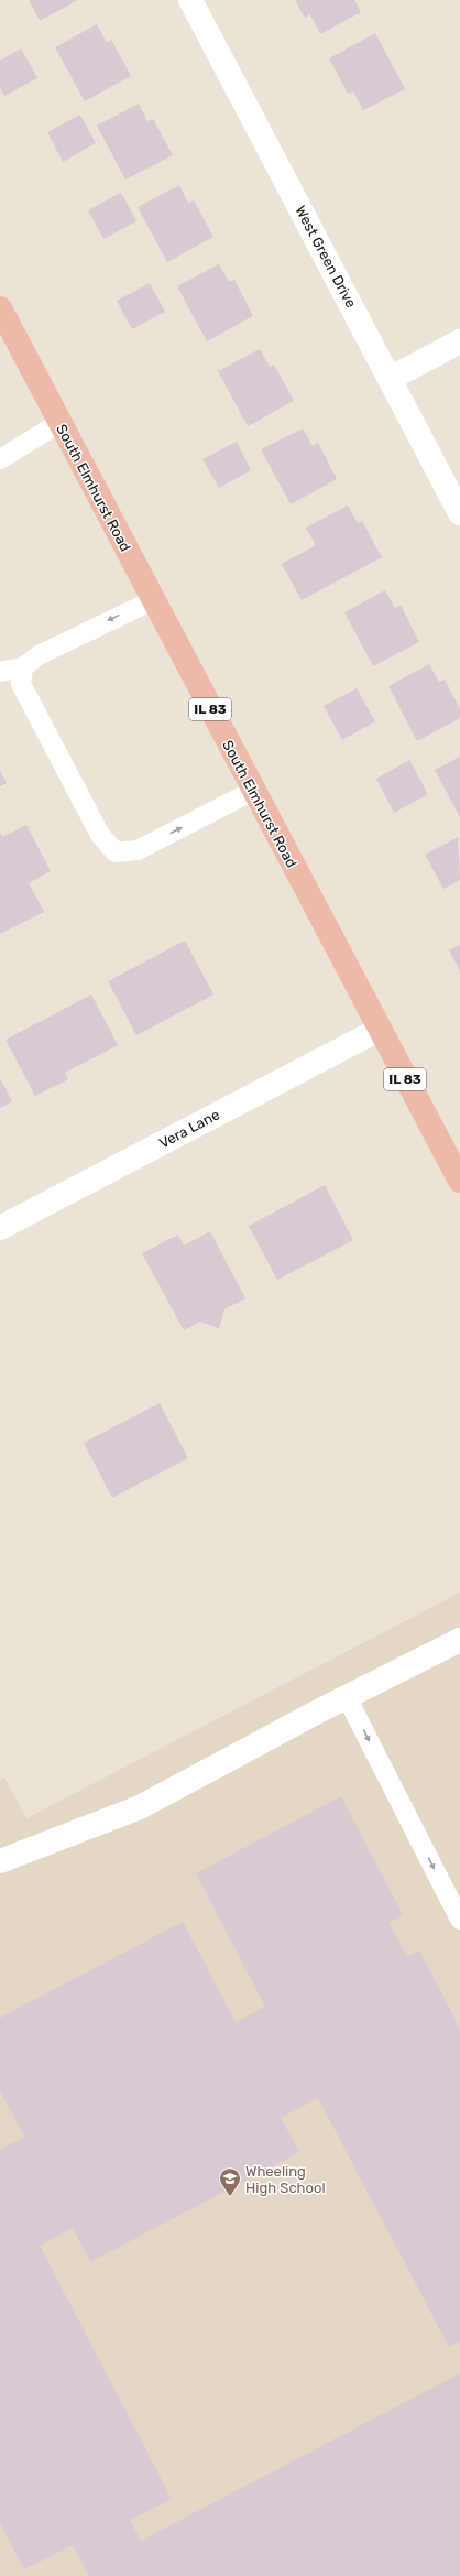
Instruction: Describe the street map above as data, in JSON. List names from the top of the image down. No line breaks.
{"streets":{"main road":["South Elmhurst Road","IL 83"],"street":["West Green Drive","Vera Lane"]},"crossings":[["South Elmhurst Road","Vera Lane"]],"places":{"school or university":["Wheeling High School"]}}
